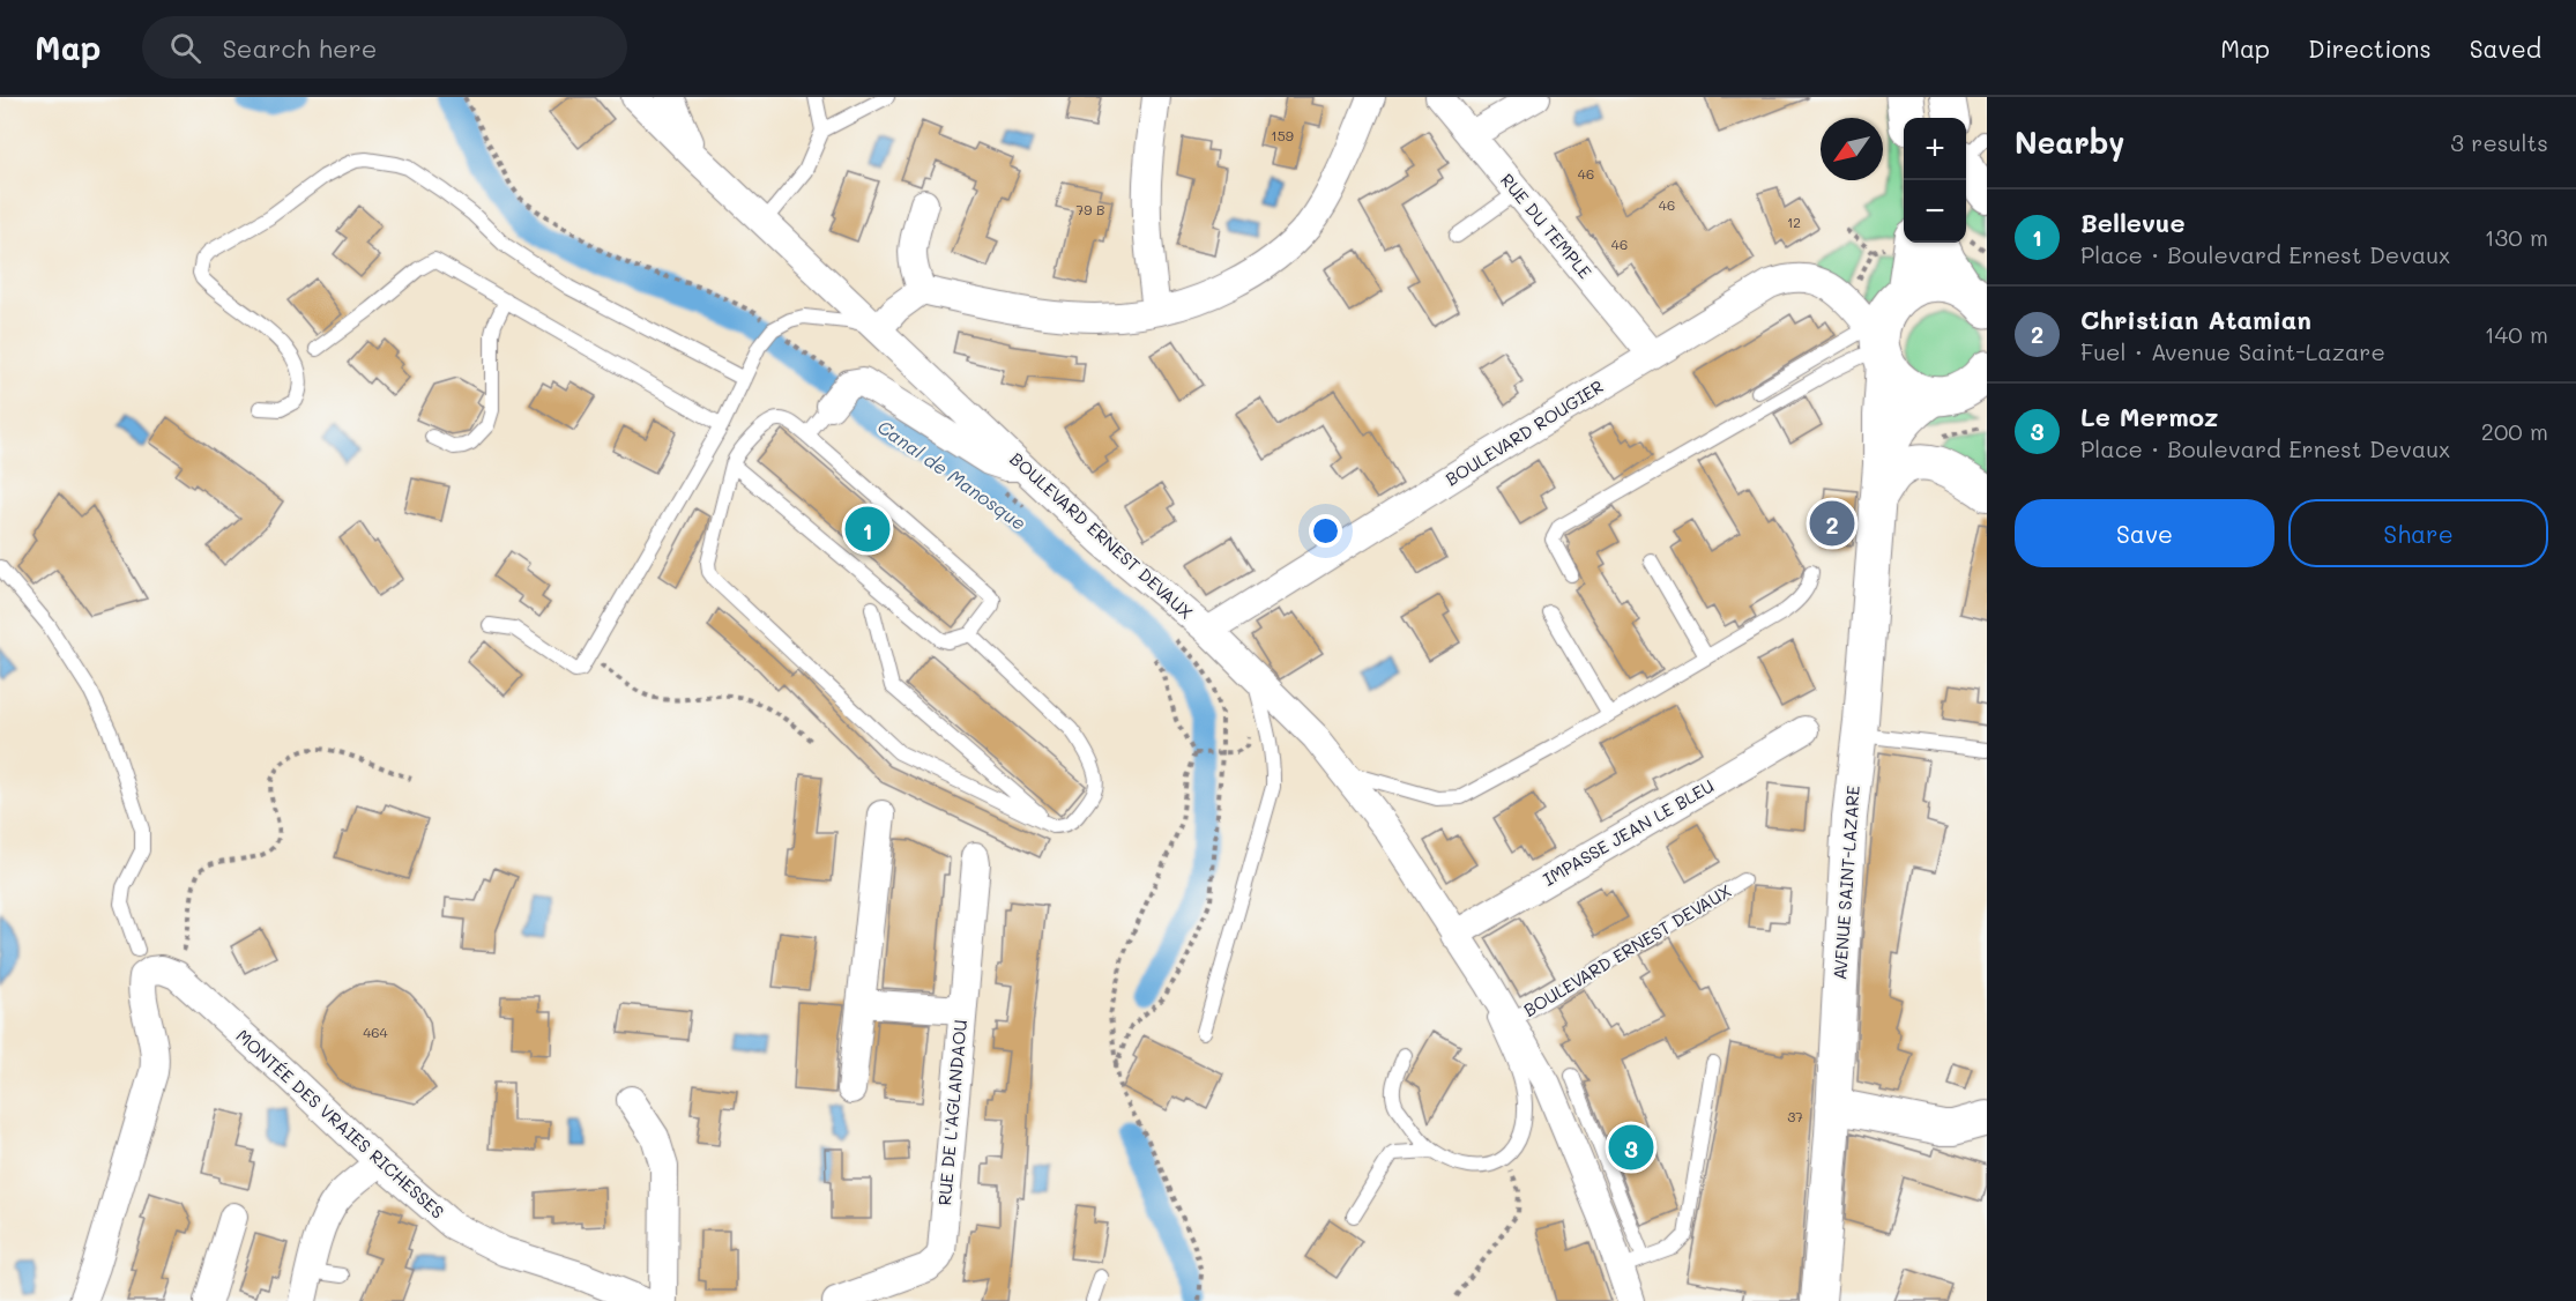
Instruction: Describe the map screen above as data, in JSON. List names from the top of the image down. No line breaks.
{"streets":{"street":["RUE DU TEMPLE","BOULEVARD ROUGIER","BOULEVARD ERNEST DEVAUX","IMPASSE JEAN LE BLEU","AVENUE SAINT-LAZARE","RUE DE L'AGLANDAOU","MONTÉE DES VRAIES RICHESSES"]},"crossings":[["RUE DU TEMPLE","BOULEVARD ROUGIER"],["BOULEVARD ROUGIER","BOULEVARD ERNEST DEVAUX"],["BOULEVARD ROUGIER","AVENUE SAINT-LAZARE"],["BOULEVARD ERNEST DEVAUX","IMPASSE JEAN LE BLEU"]],"water":["Canal de Manosque"],"house_numbers":["159","46","46","79 B","12","46","464","37"],"north":"bottom left","page":{"header":"Map","search":"Search here","nav":["Map","Directions","Saved"],"heading":["Nearby","3 results"],"map_buttons":["+","−"],"list":[{"mark":"1","name":"Bellevue","note":"Place · Boulevard Ernest Devaux","value":"130 m"},{"mark":"2","name":"Christian Atamian","note":"Fuel · Avenue Saint-Lazare","value":"140 m"},{"mark":"3","name":"Le Mermoz","note":"Place · Boulevard Ernest Devaux","value":"200 m"}],"buttons":["Save","Share"],"pins":["2","1","3"]}}
